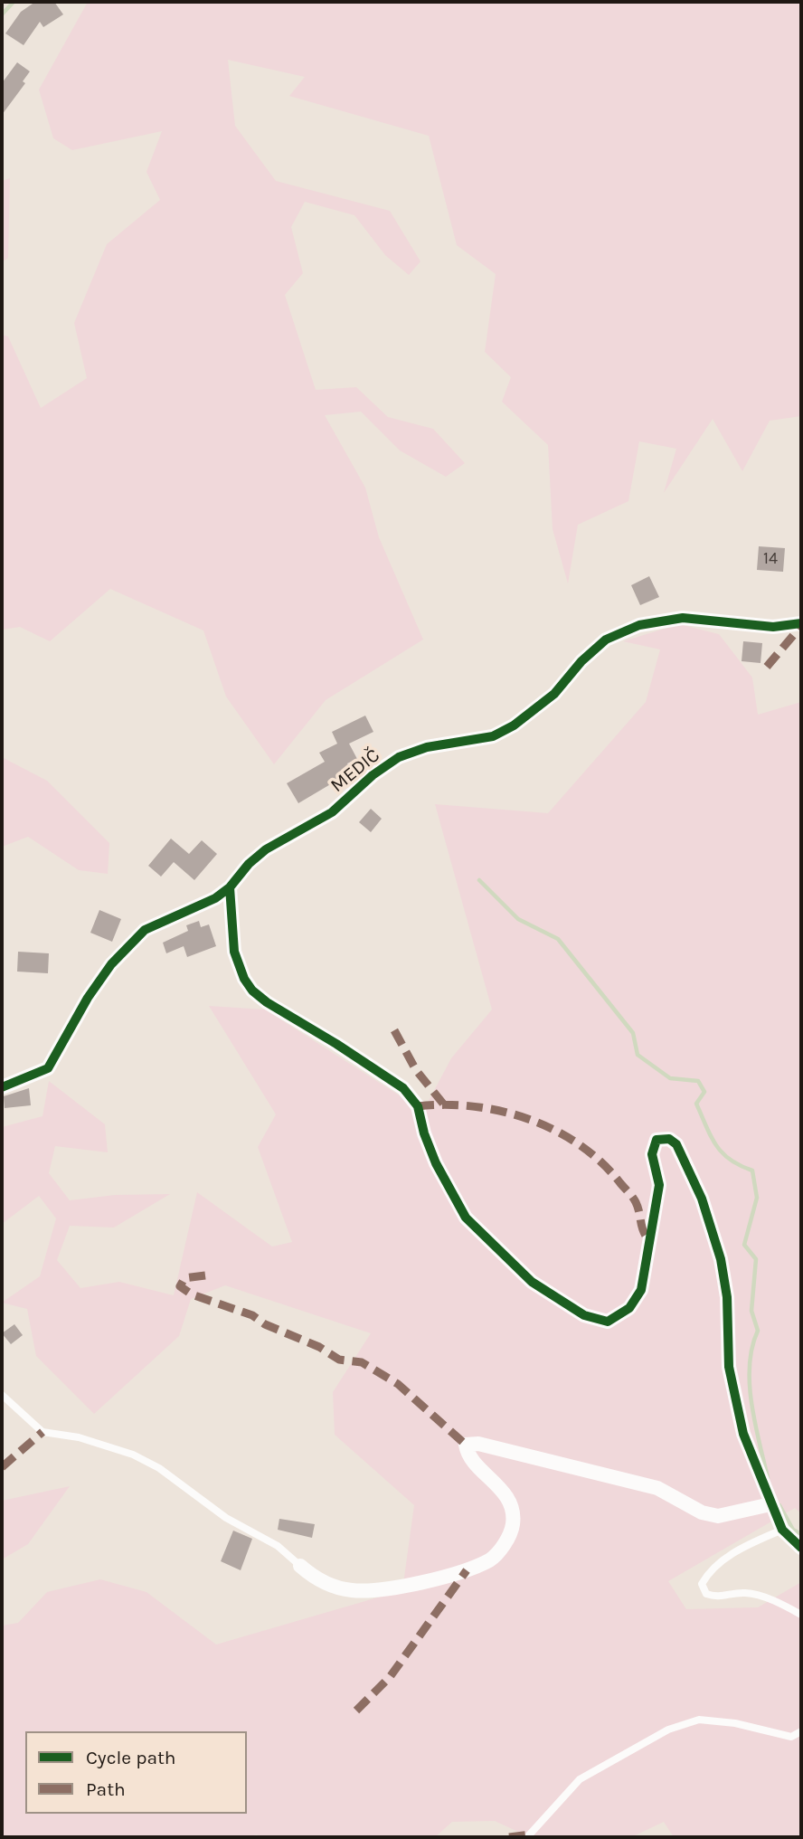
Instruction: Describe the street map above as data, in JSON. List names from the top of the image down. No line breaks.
{"streets":{"street":["MEDIČ"]},"house_numbers":["14"],"legend":["Cycle path","Path"]}
